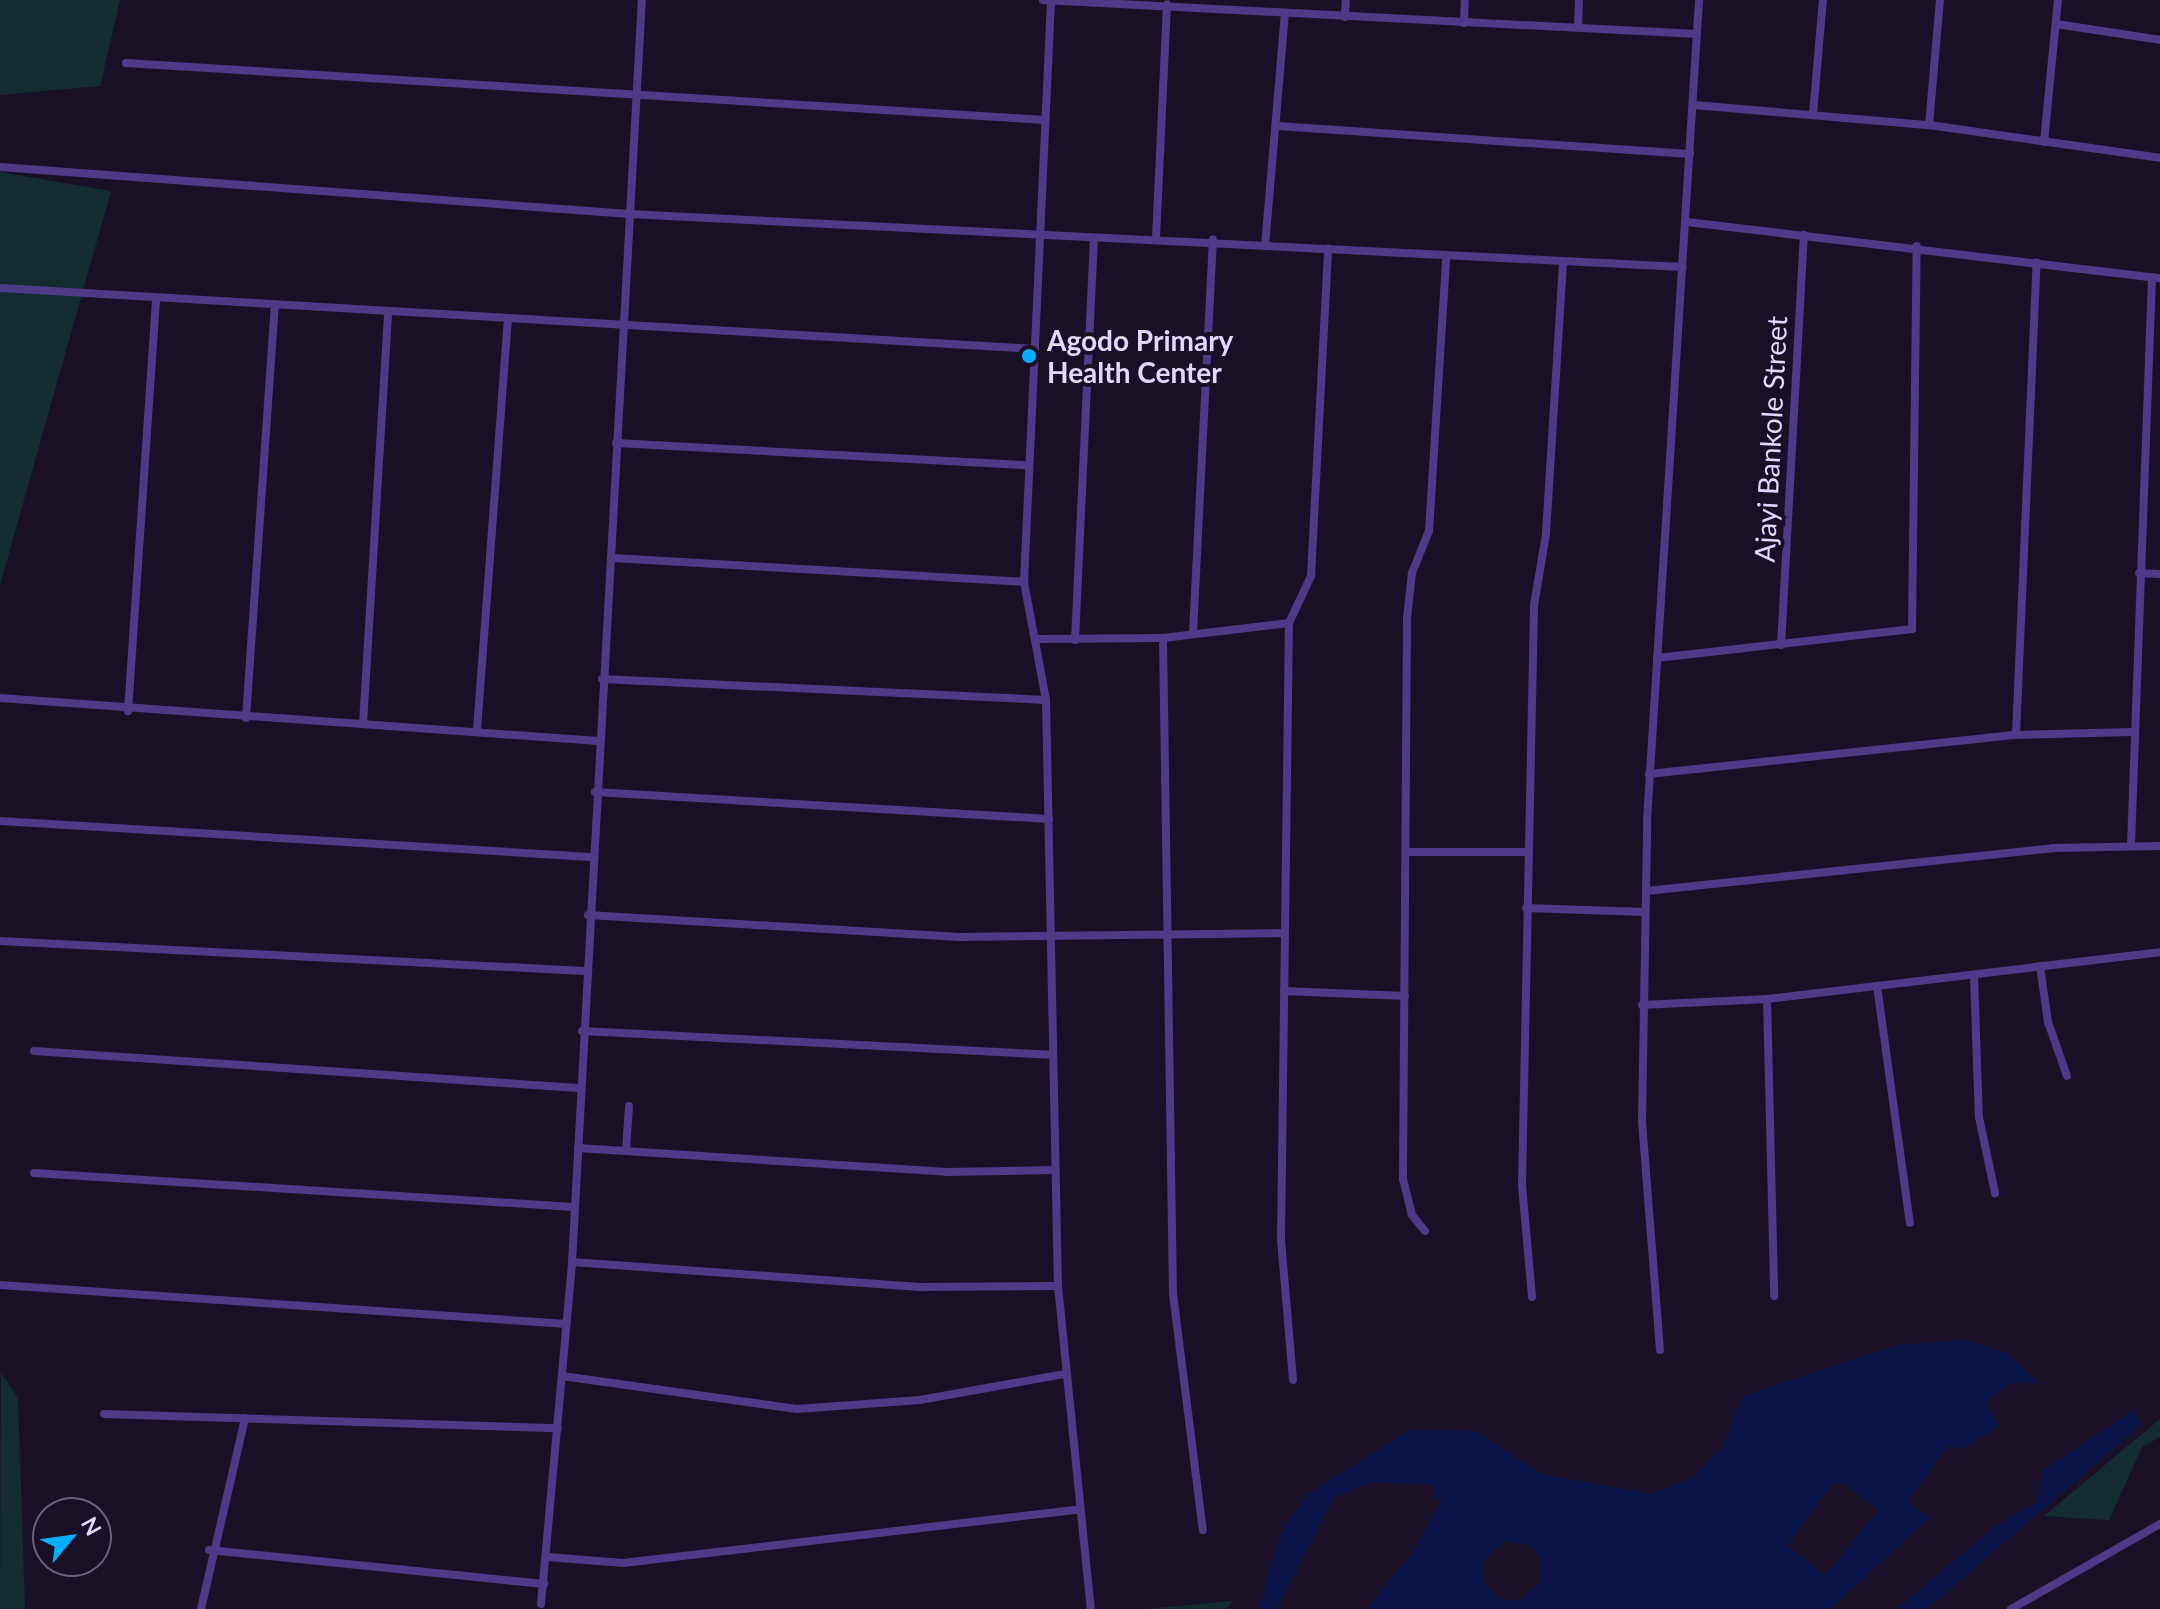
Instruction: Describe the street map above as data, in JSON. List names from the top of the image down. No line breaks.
{"streets":{"street":["Ajayi Bankole Street"]},"places":["Agodo Primary Health Center"],"north":"top right"}
